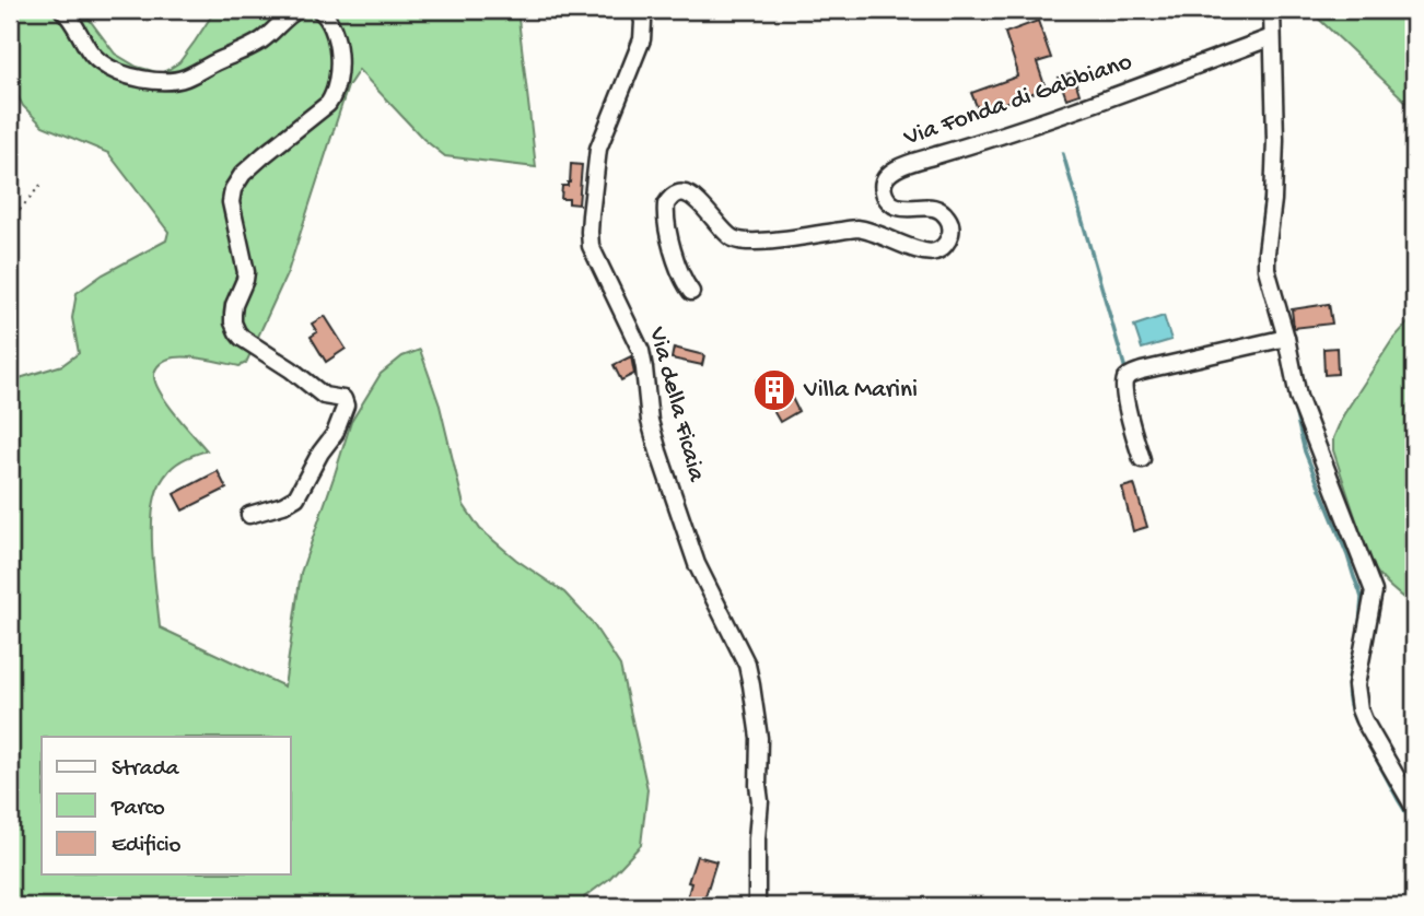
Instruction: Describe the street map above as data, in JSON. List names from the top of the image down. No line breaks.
{"streets":{"street":["Via Fonda di Gabbiano","Via della Ficaia"]},"places":{"building":["Villa Marini"]},"legend":["Strada","Parco","Edificio"]}
